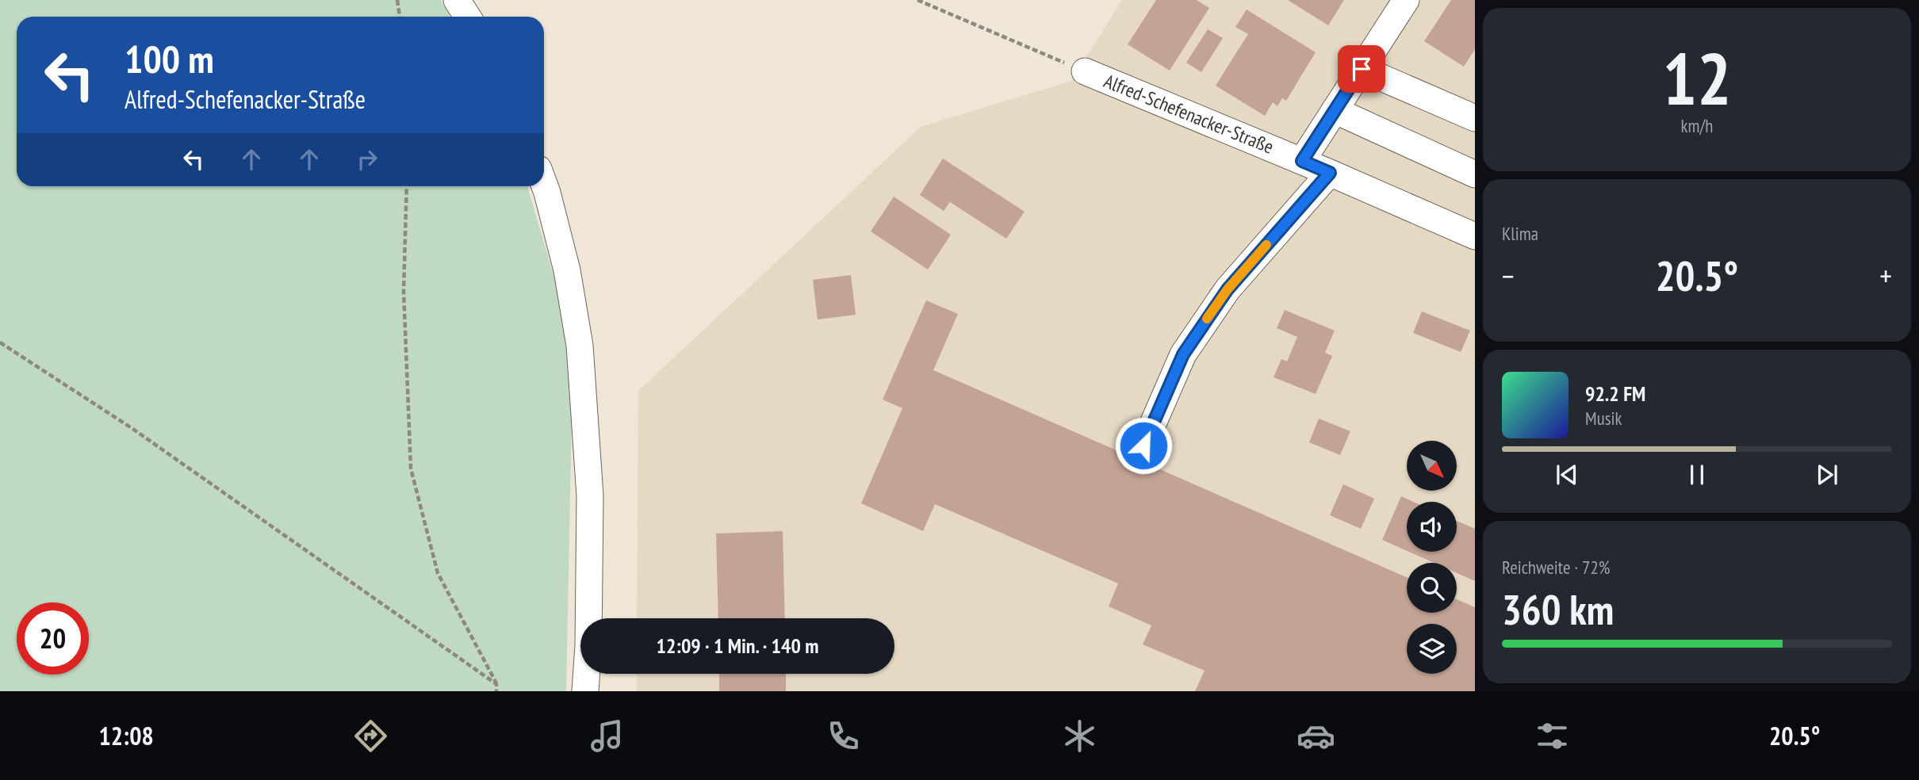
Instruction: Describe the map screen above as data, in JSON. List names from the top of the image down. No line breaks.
{"streets":{"street":["Alfred-Schefenacker-Straße"]},"north":"bottom right","page":{"tile":[["12","km/h"],"Klima",["Reichweite · 72%","360 km"]],"turn":["100 m","Alfred-Schefenacker-Straße"],"heat":["−","20.5°","+"],"song":["92.2 FM","Musik"],"limit":"20","trip":"12:09 · 1 Min. · 140 m","tabs":["12:08","20.5°"]}}
